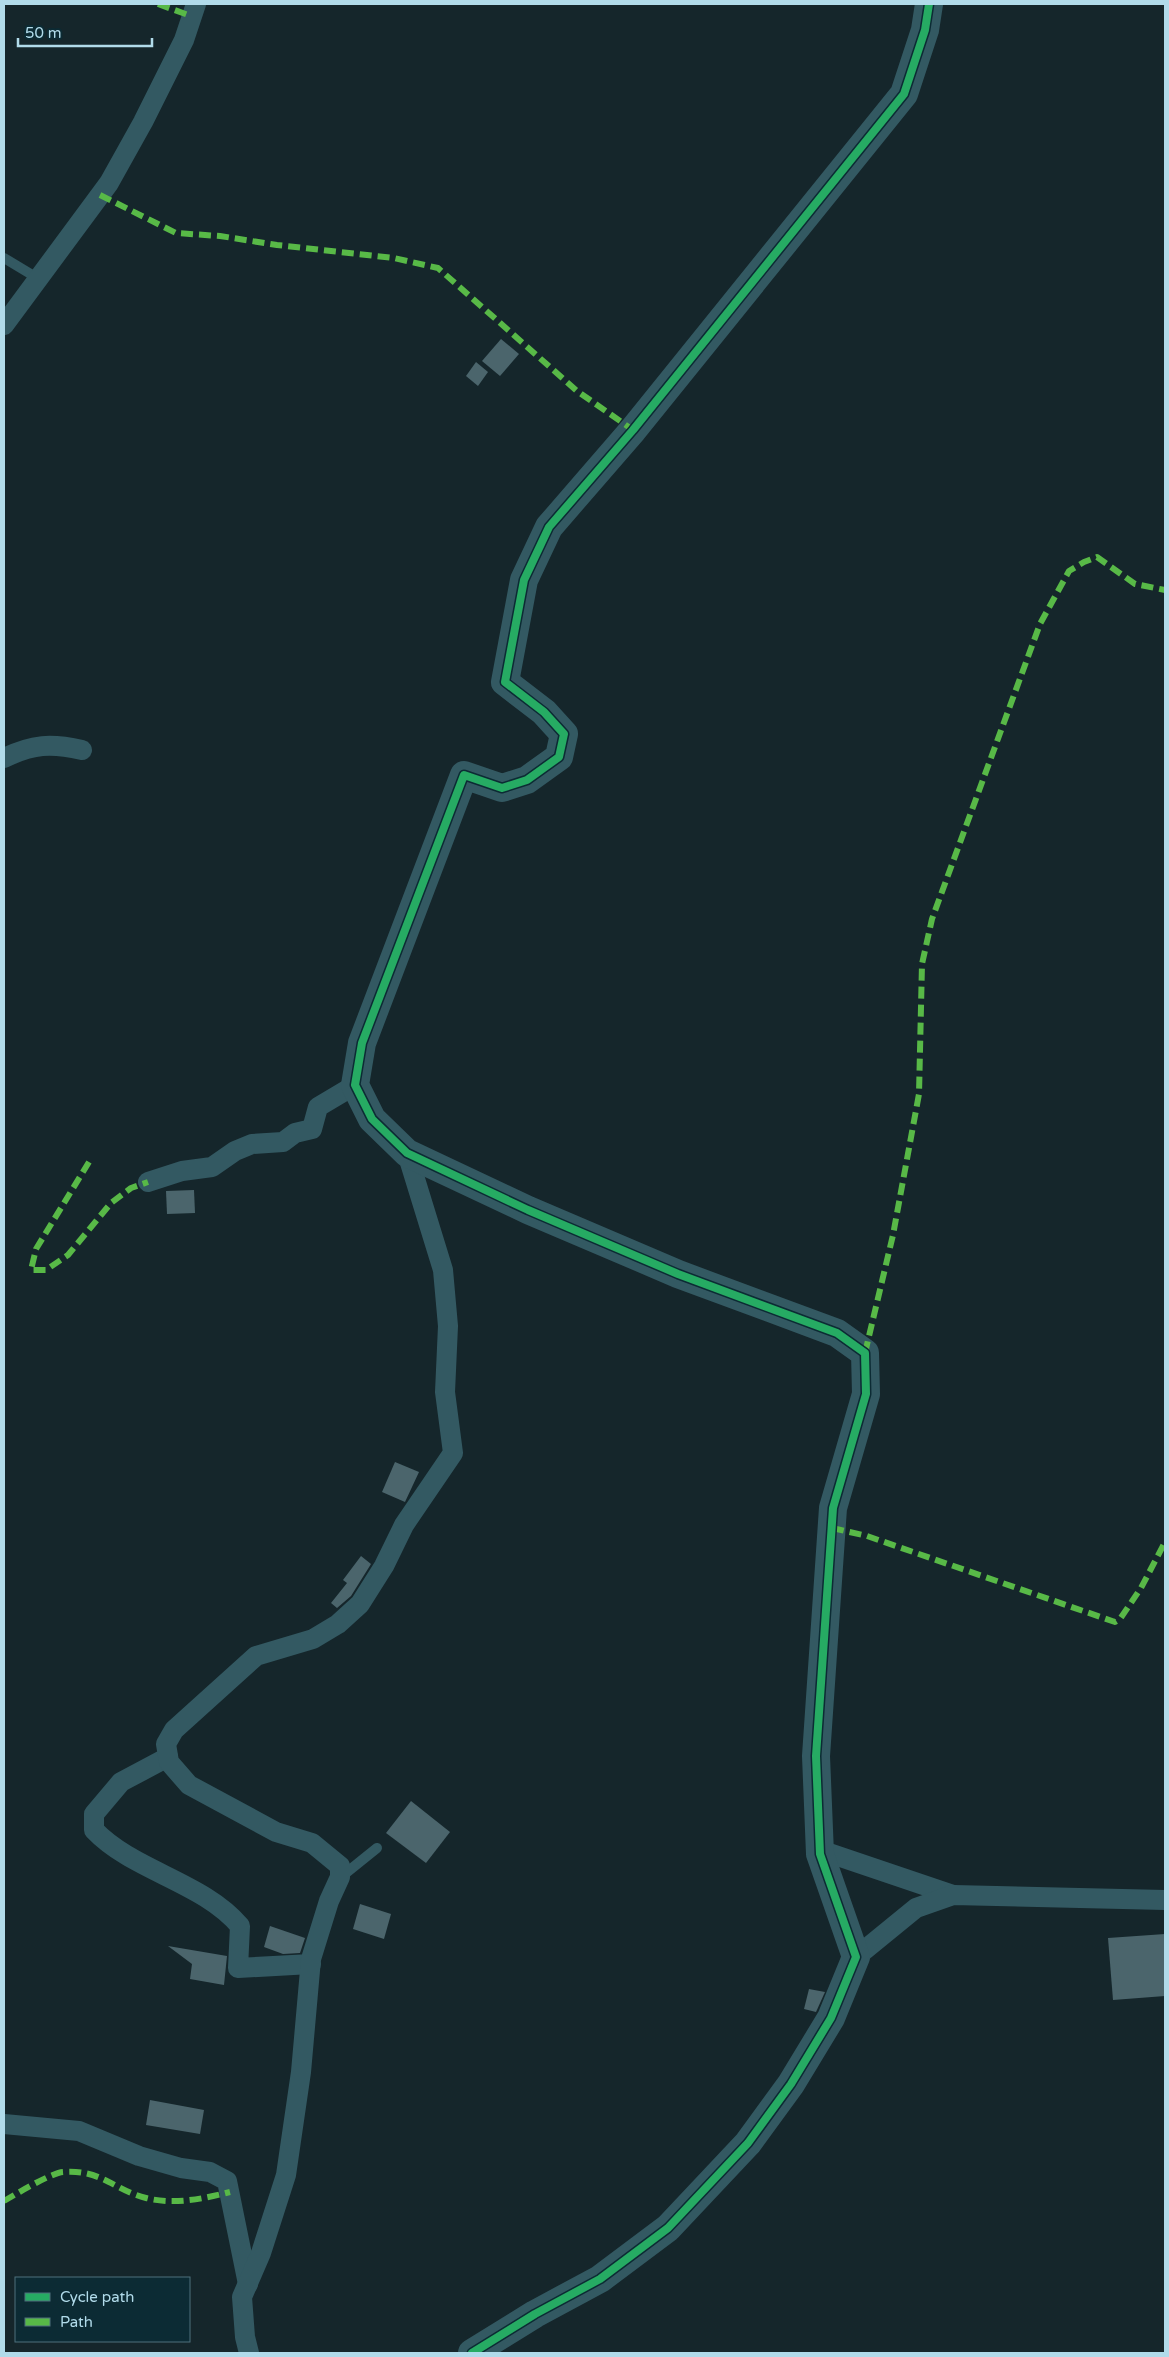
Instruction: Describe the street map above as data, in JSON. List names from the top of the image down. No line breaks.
{"legend":["Cycle path","Path"],"scale_bar":"50 m"}
